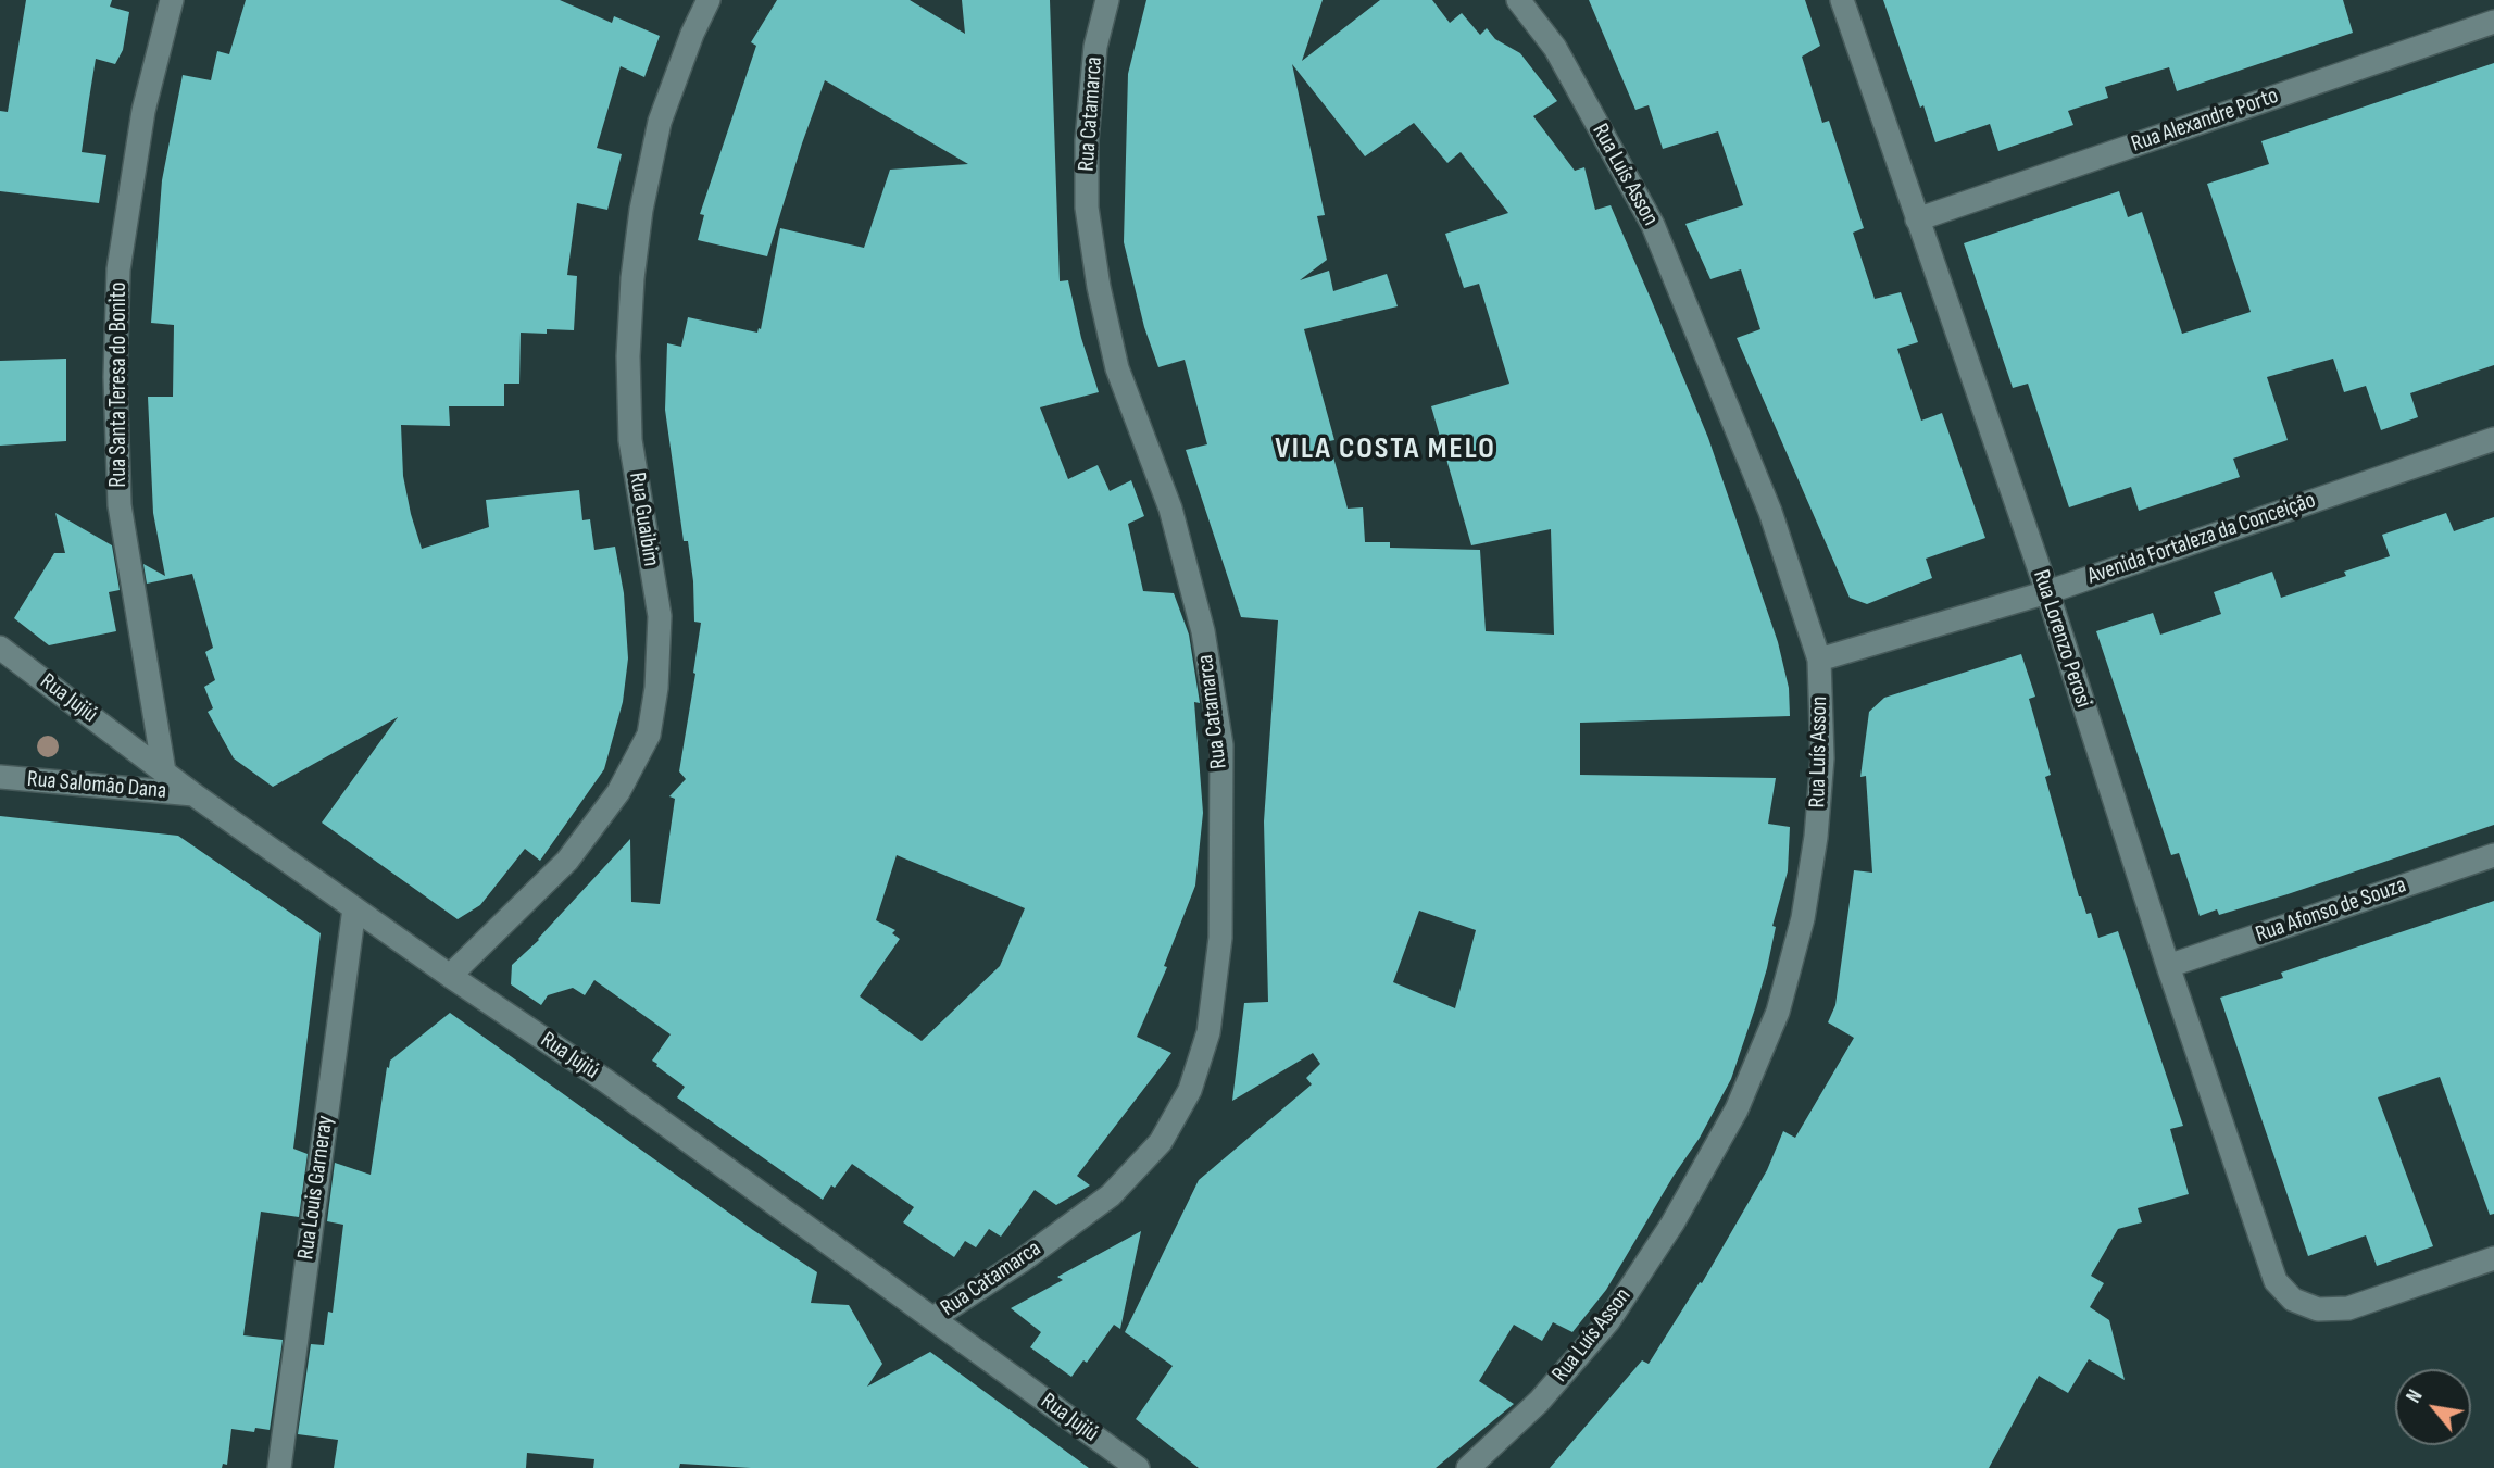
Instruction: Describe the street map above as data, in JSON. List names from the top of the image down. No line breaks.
{"streets":{"street":["Rua Catamarca","Rua Alexandre Porto","Rua Luís Asson","Rua Santa Teresa do Bonito","Rua Guaibim","Avenida Fortaleza da Conceição","Rua Lorenzo Perosi","Rua Jujiú","Rua Salomão Dana","Rua Afonso de Souza","Rua Louis Garneray"]},"crossings":[["Rua Catamarca","Rua Jujiú"],["Rua Alexandre Porto","Rua Lorenzo Perosi"],["Rua Luís Asson","Avenida Fortaleza da Conceição"],["Rua Santa Teresa do Bonito","Rua Jujiú"],["Rua Guaibim","Rua Jujiú"],["Avenida Fortaleza da Conceição","Rua Lorenzo Perosi"],["Rua Lorenzo Perosi","Rua Afonso de Souza"],["Rua Jujiú","Rua Salomão Dana"],["Rua Jujiú","Rua Louis Garneray"]],"districts":["VILA COSTA MELO"],"north":"top left"}
